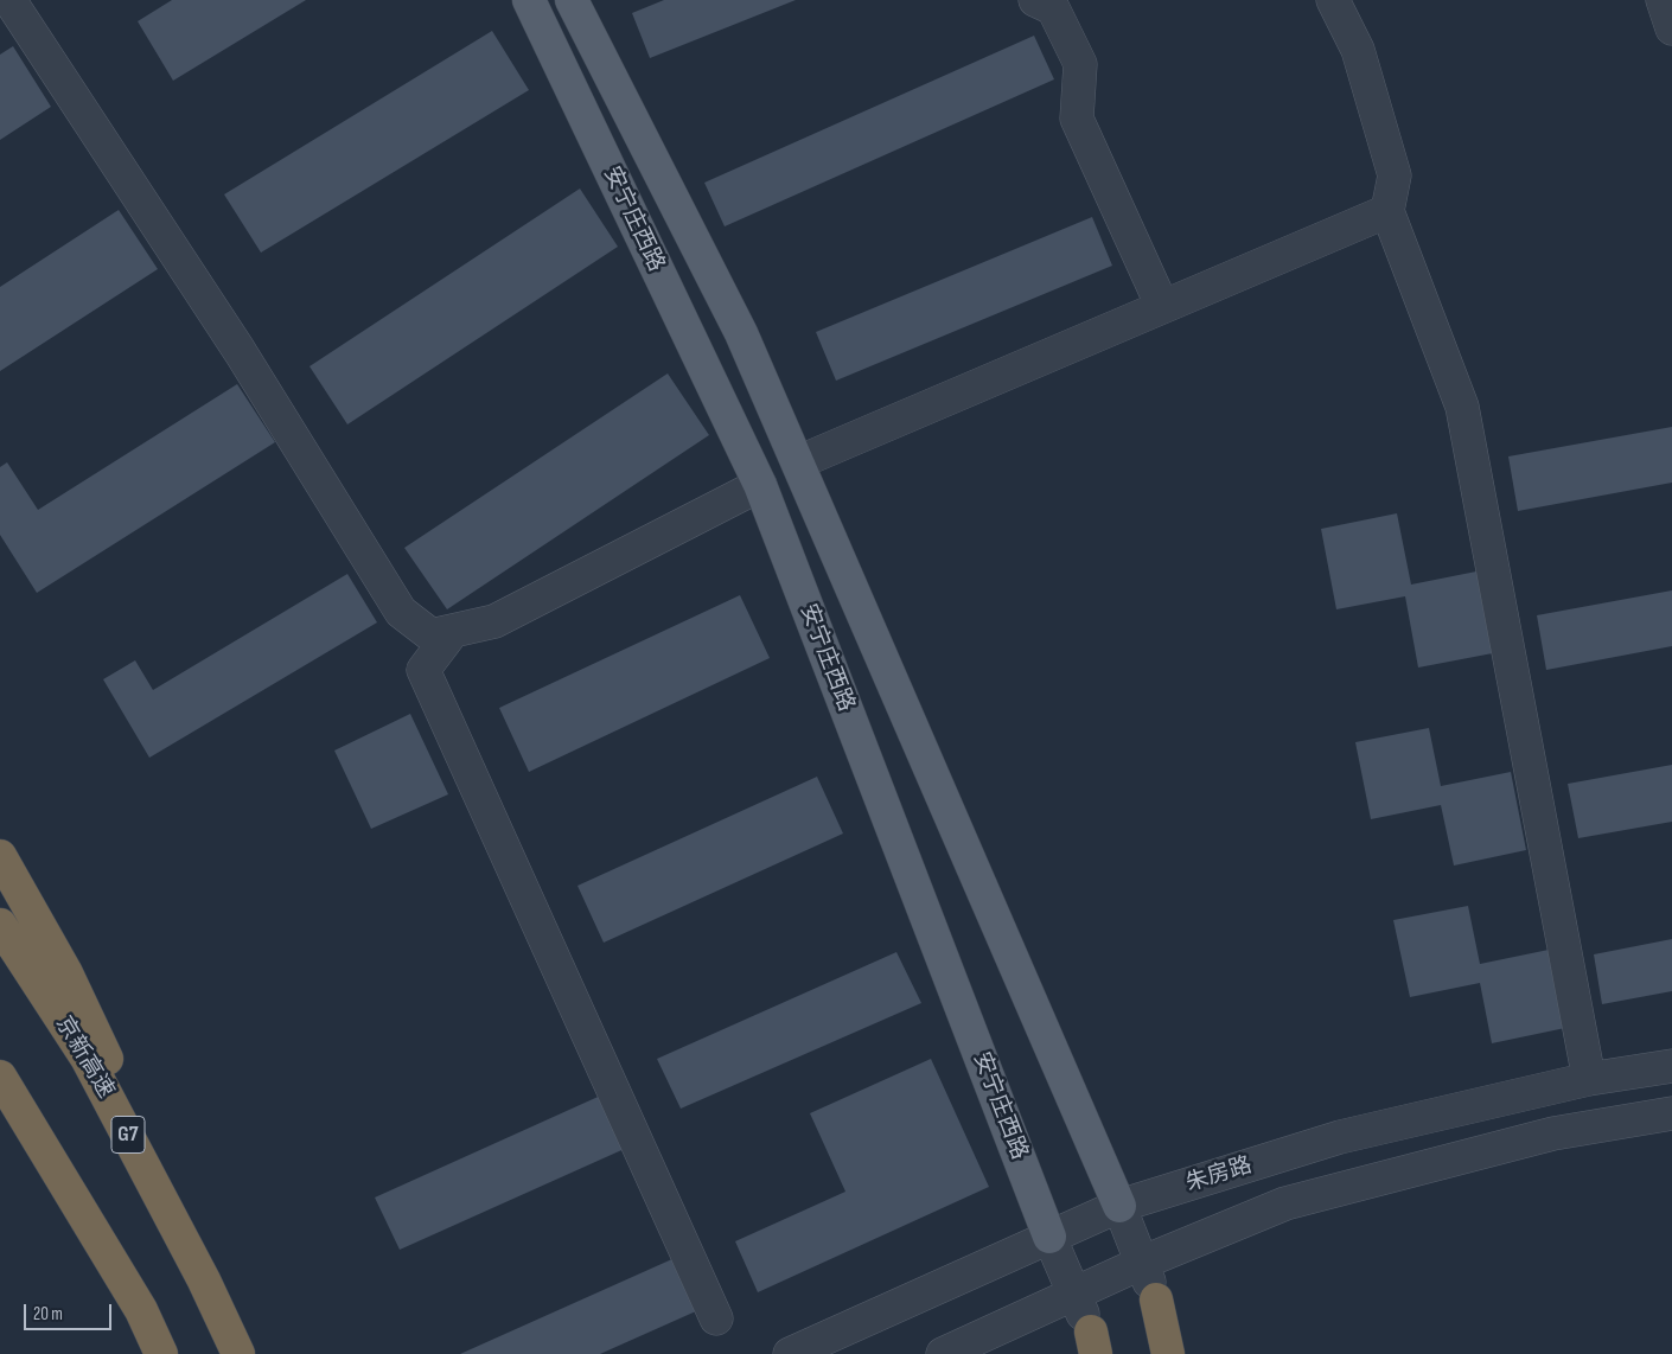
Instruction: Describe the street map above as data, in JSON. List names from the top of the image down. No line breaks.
{"streets":{"highway":["京新高速","G7"],"main road":["安宁庄西路"],"street":["朱房路"]},"crossings":[["安宁庄西路","朱房路"]],"scale_bar":"20 m"}
